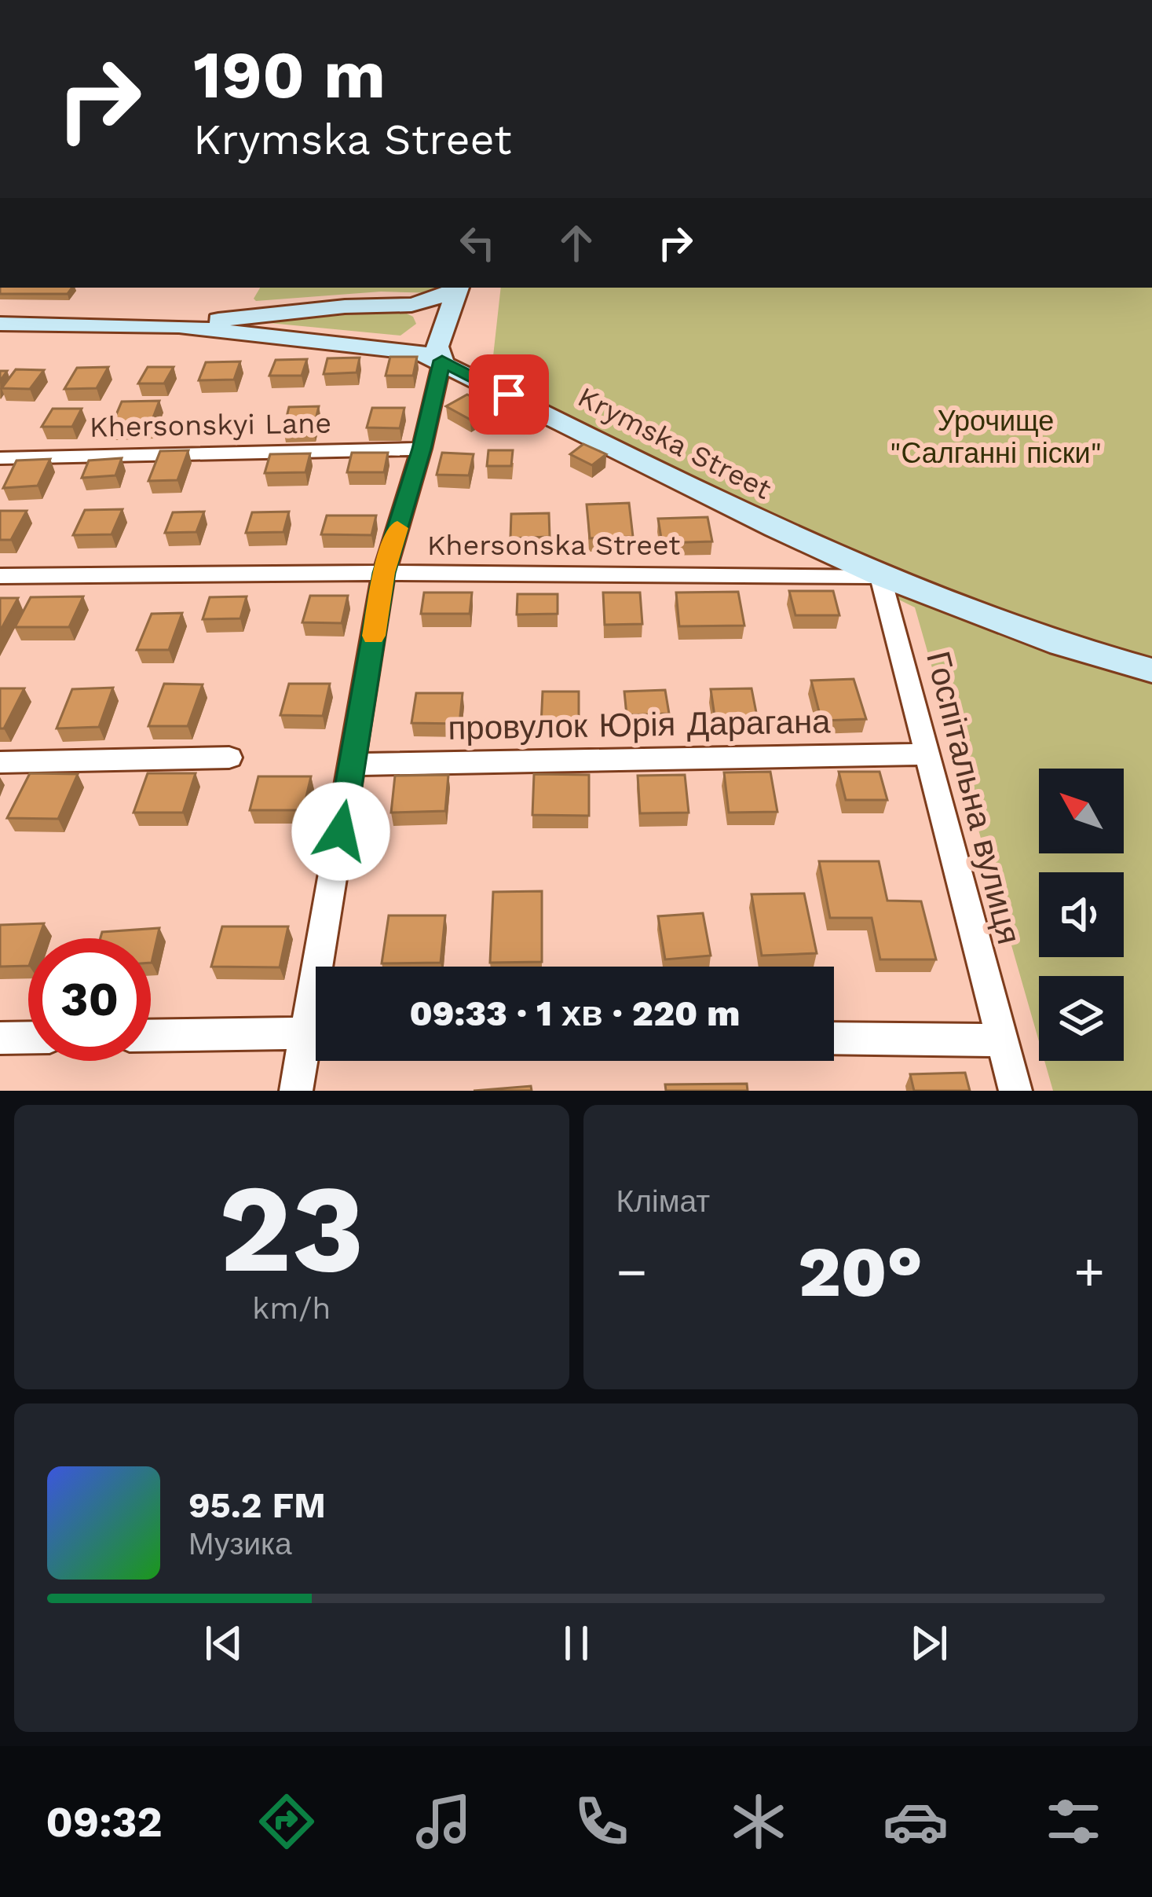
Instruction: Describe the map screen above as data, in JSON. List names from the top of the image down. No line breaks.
{"streets":{"street":["Khersonskyi Lane","Krymska Street","Khersonska Street","провулок Юрія Дарагана","Госпітальна вулиця"]},"crossings":[["Krymska Street","Khersonska Street"],["Krymska Street","Госпітальна вулиця"],["Khersonska Street","Госпітальна вулиця"],["провулок Юрія Дарагана","Госпітальна вулиця"]],"parks":["Урочище \"Салганні піски\""],"north":"top left","page":{"turn":["190 m","Krymska Street"],"limit":"30","trip":"09:33 · 1 хв · 220 m","tile":[["23","km/h"],"Клімат"],"heat":["−","20°","+"],"song":["95.2 FM","Музика"],"tabs":"09:32"}}
